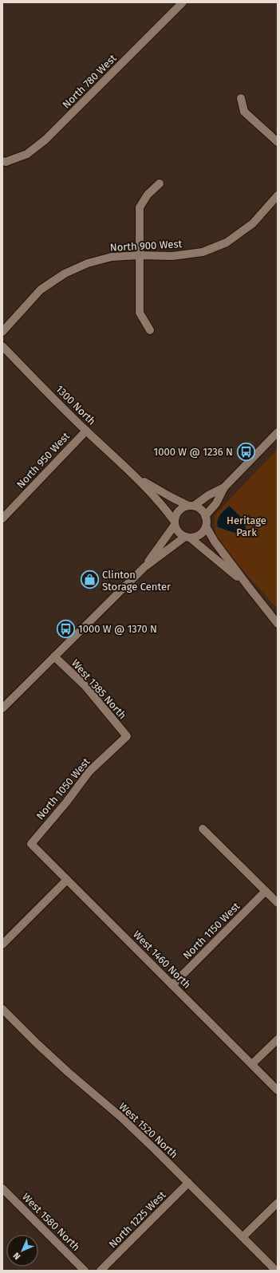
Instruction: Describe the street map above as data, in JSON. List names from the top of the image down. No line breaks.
{"streets":{"street":["North 780 West","North 900 West","1300 North","North 950 West","West 1385 North","North 1050 West","North 1150 West","West 1460 North","West 1520 North","North 1225 West","West 1580 North"]},"crossings":[["1300 North","North 950 West"],["West 1385 North","North 1050 West"],["North 1050 West","West 1460 North"],["North 1150 West","West 1460 North"],["West 1520 North","North 1225 West"]],"parks":["Heritage Park"],"places":{"bus stop":["1000 W @ 1236 N","1000 W @ 1370 N"],"shop":["Clinton Storage Center"]},"north":"bottom left"}
